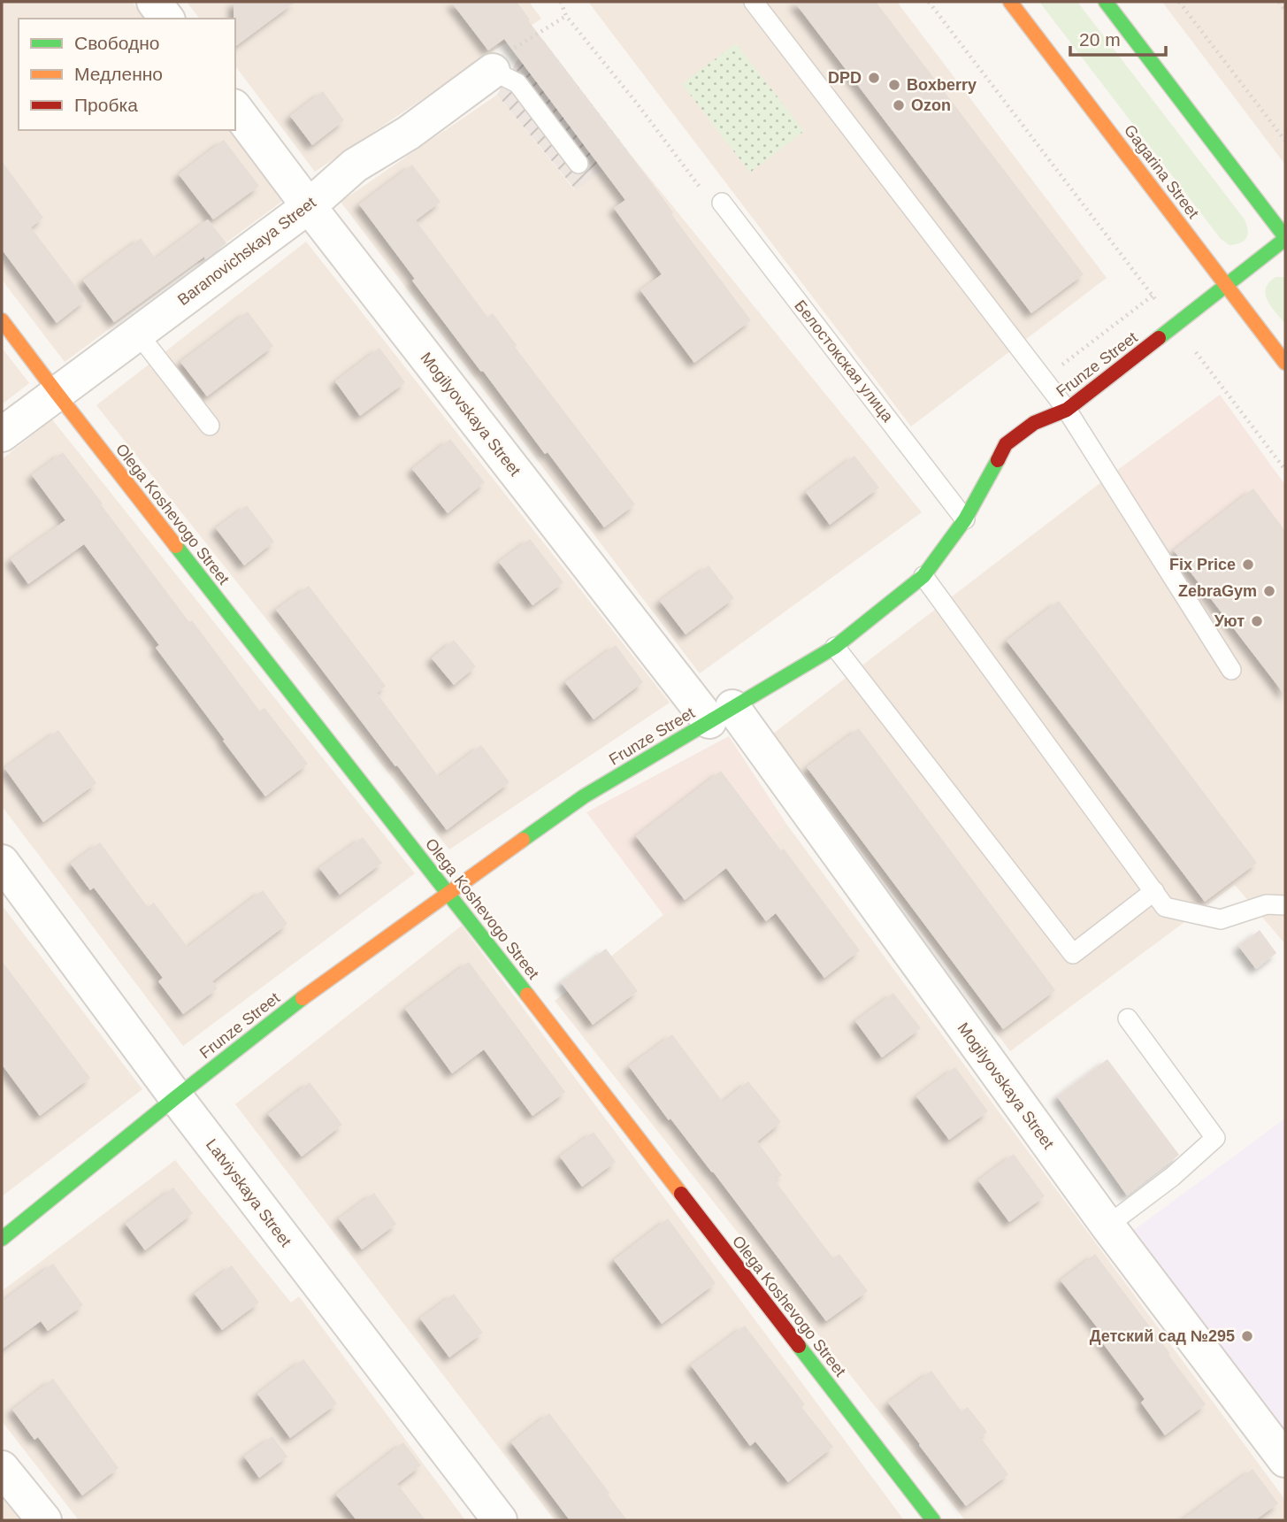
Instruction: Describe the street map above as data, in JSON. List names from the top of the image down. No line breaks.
{"streets":{"street":["Gagarina Street","Baranovichskaya Street","Frunze Street","Mogilyovskaya Street","Olega Koshevogo Street","Latviyskaya Street"],"lane":["Белостокская улица"]},"crossings":[["Gagarina Street","Frunze Street"],["Baranovichskaya Street","Mogilyovskaya Street"],["Baranovichskaya Street","Olega Koshevogo Street"],["Белостокская улица","Frunze Street"],["Frunze Street","Mogilyovskaya Street"],["Frunze Street","Olega Koshevogo Street"],["Frunze Street","Latviyskaya Street"]],"places":["DPD","Boxberry","Ozon","Fix Price","ZebraGym","Уют","Детский сад №295"],"legend":["Свободно","Медленно","Пробка"],"scale_bar":"20 m"}
